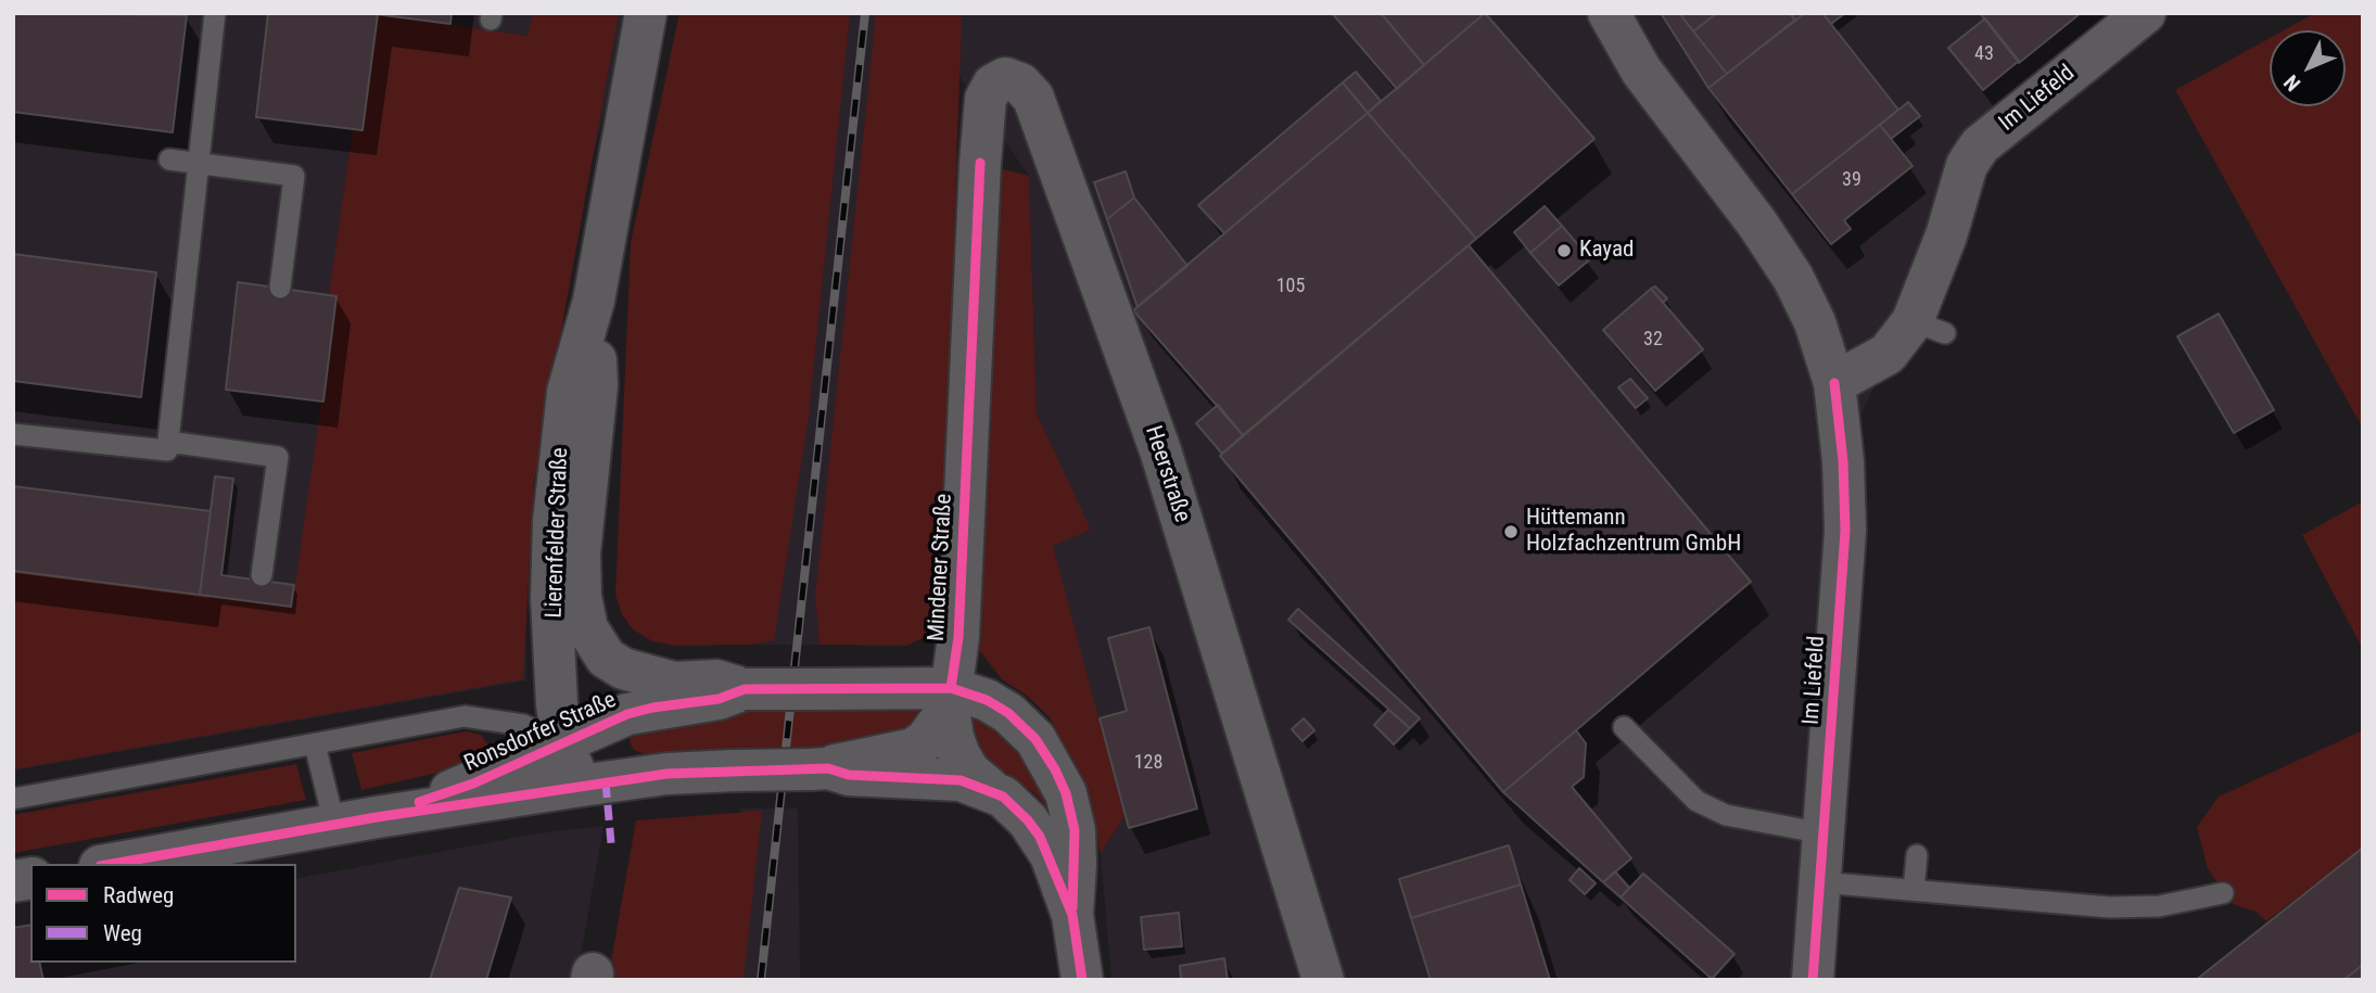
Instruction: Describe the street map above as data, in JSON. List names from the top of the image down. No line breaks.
{"streets":{"street":["Im Liefeld","Heerstraße","Lierenfelder Straße","Mindener Straße","Ronsdorfer Straße"]},"crossings":[["Heerstraße","Mindener Straße"],["Lierenfelder Straße","Ronsdorfer Straße"],["Mindener Straße","Ronsdorfer Straße"]],"places":["Kayad","Hüttemann Holzfachzentrum GmbH"],"house_numbers":["43","39","105","32","128"],"legend":["Radweg","Weg"],"north":"bottom left"}
